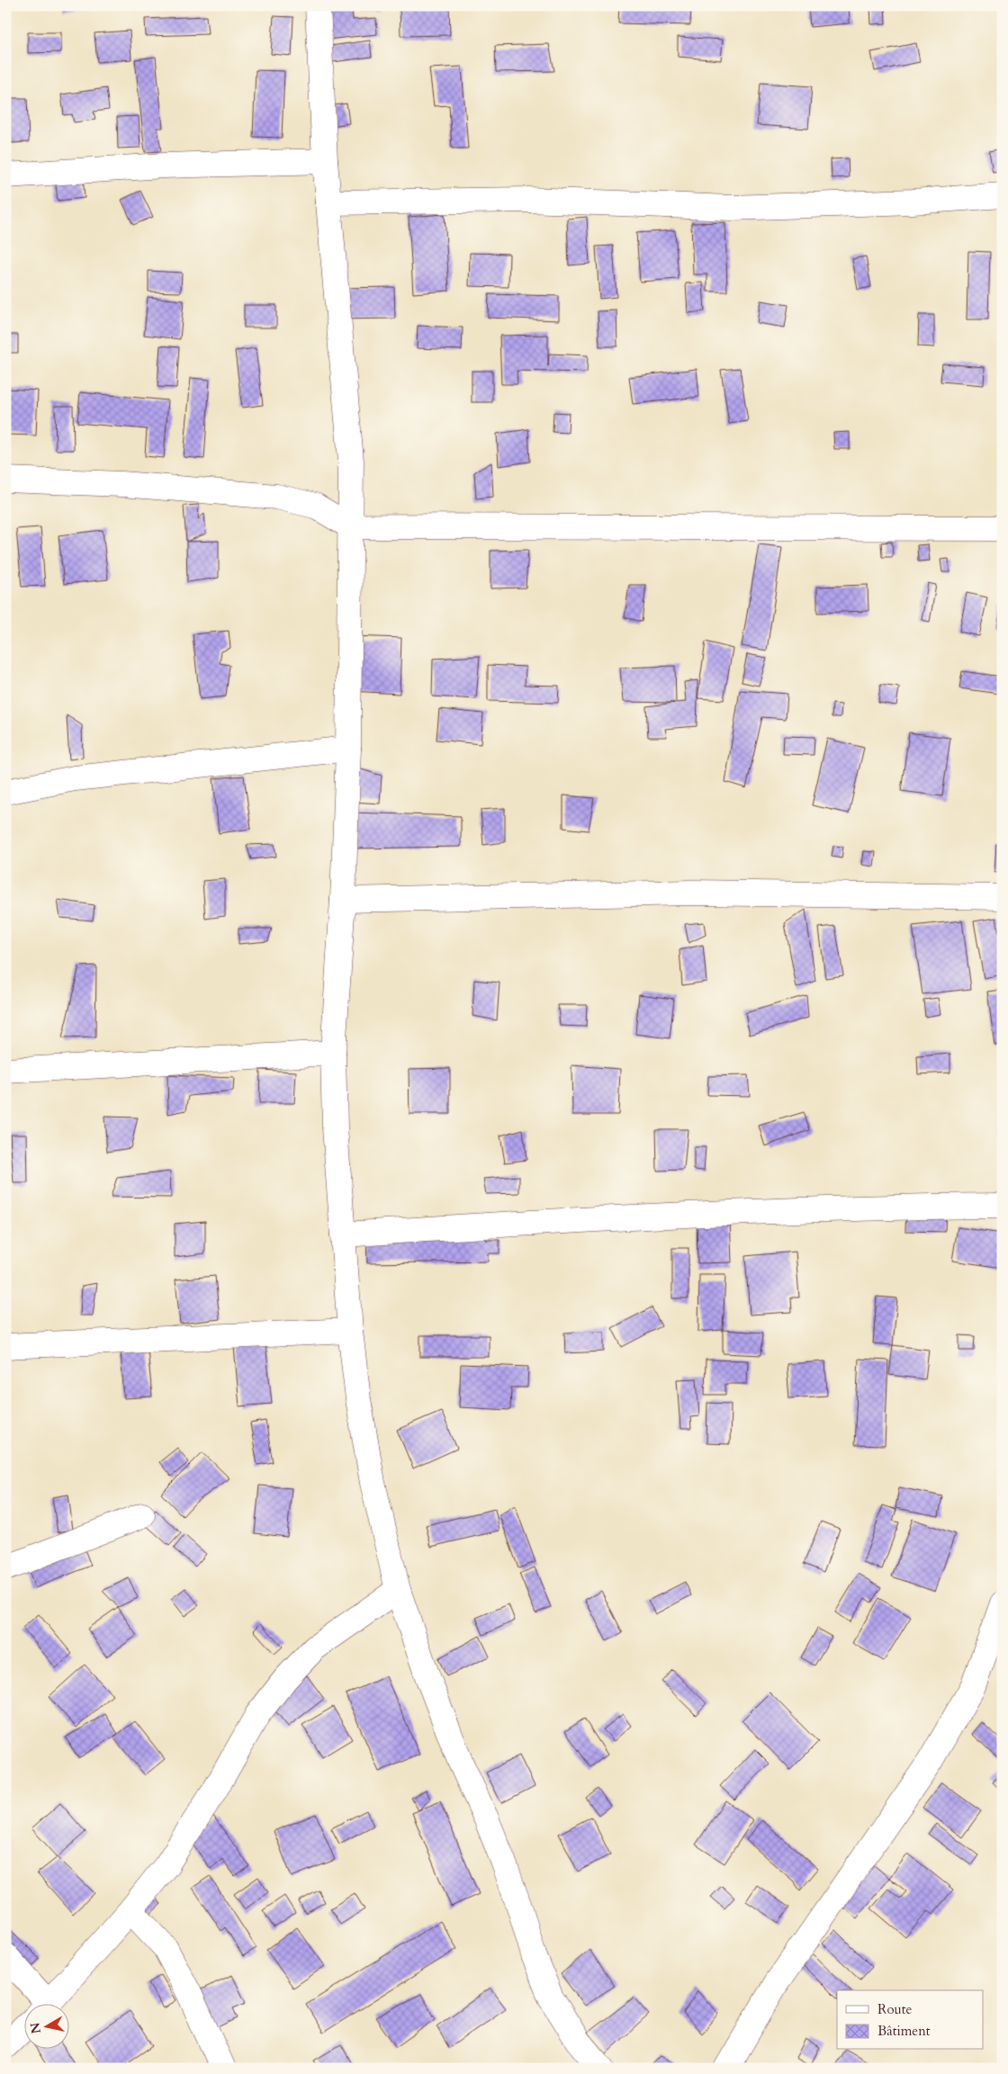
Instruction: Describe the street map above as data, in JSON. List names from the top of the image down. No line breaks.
{"legend":["Route","Bâtiment"],"north":"left"}
